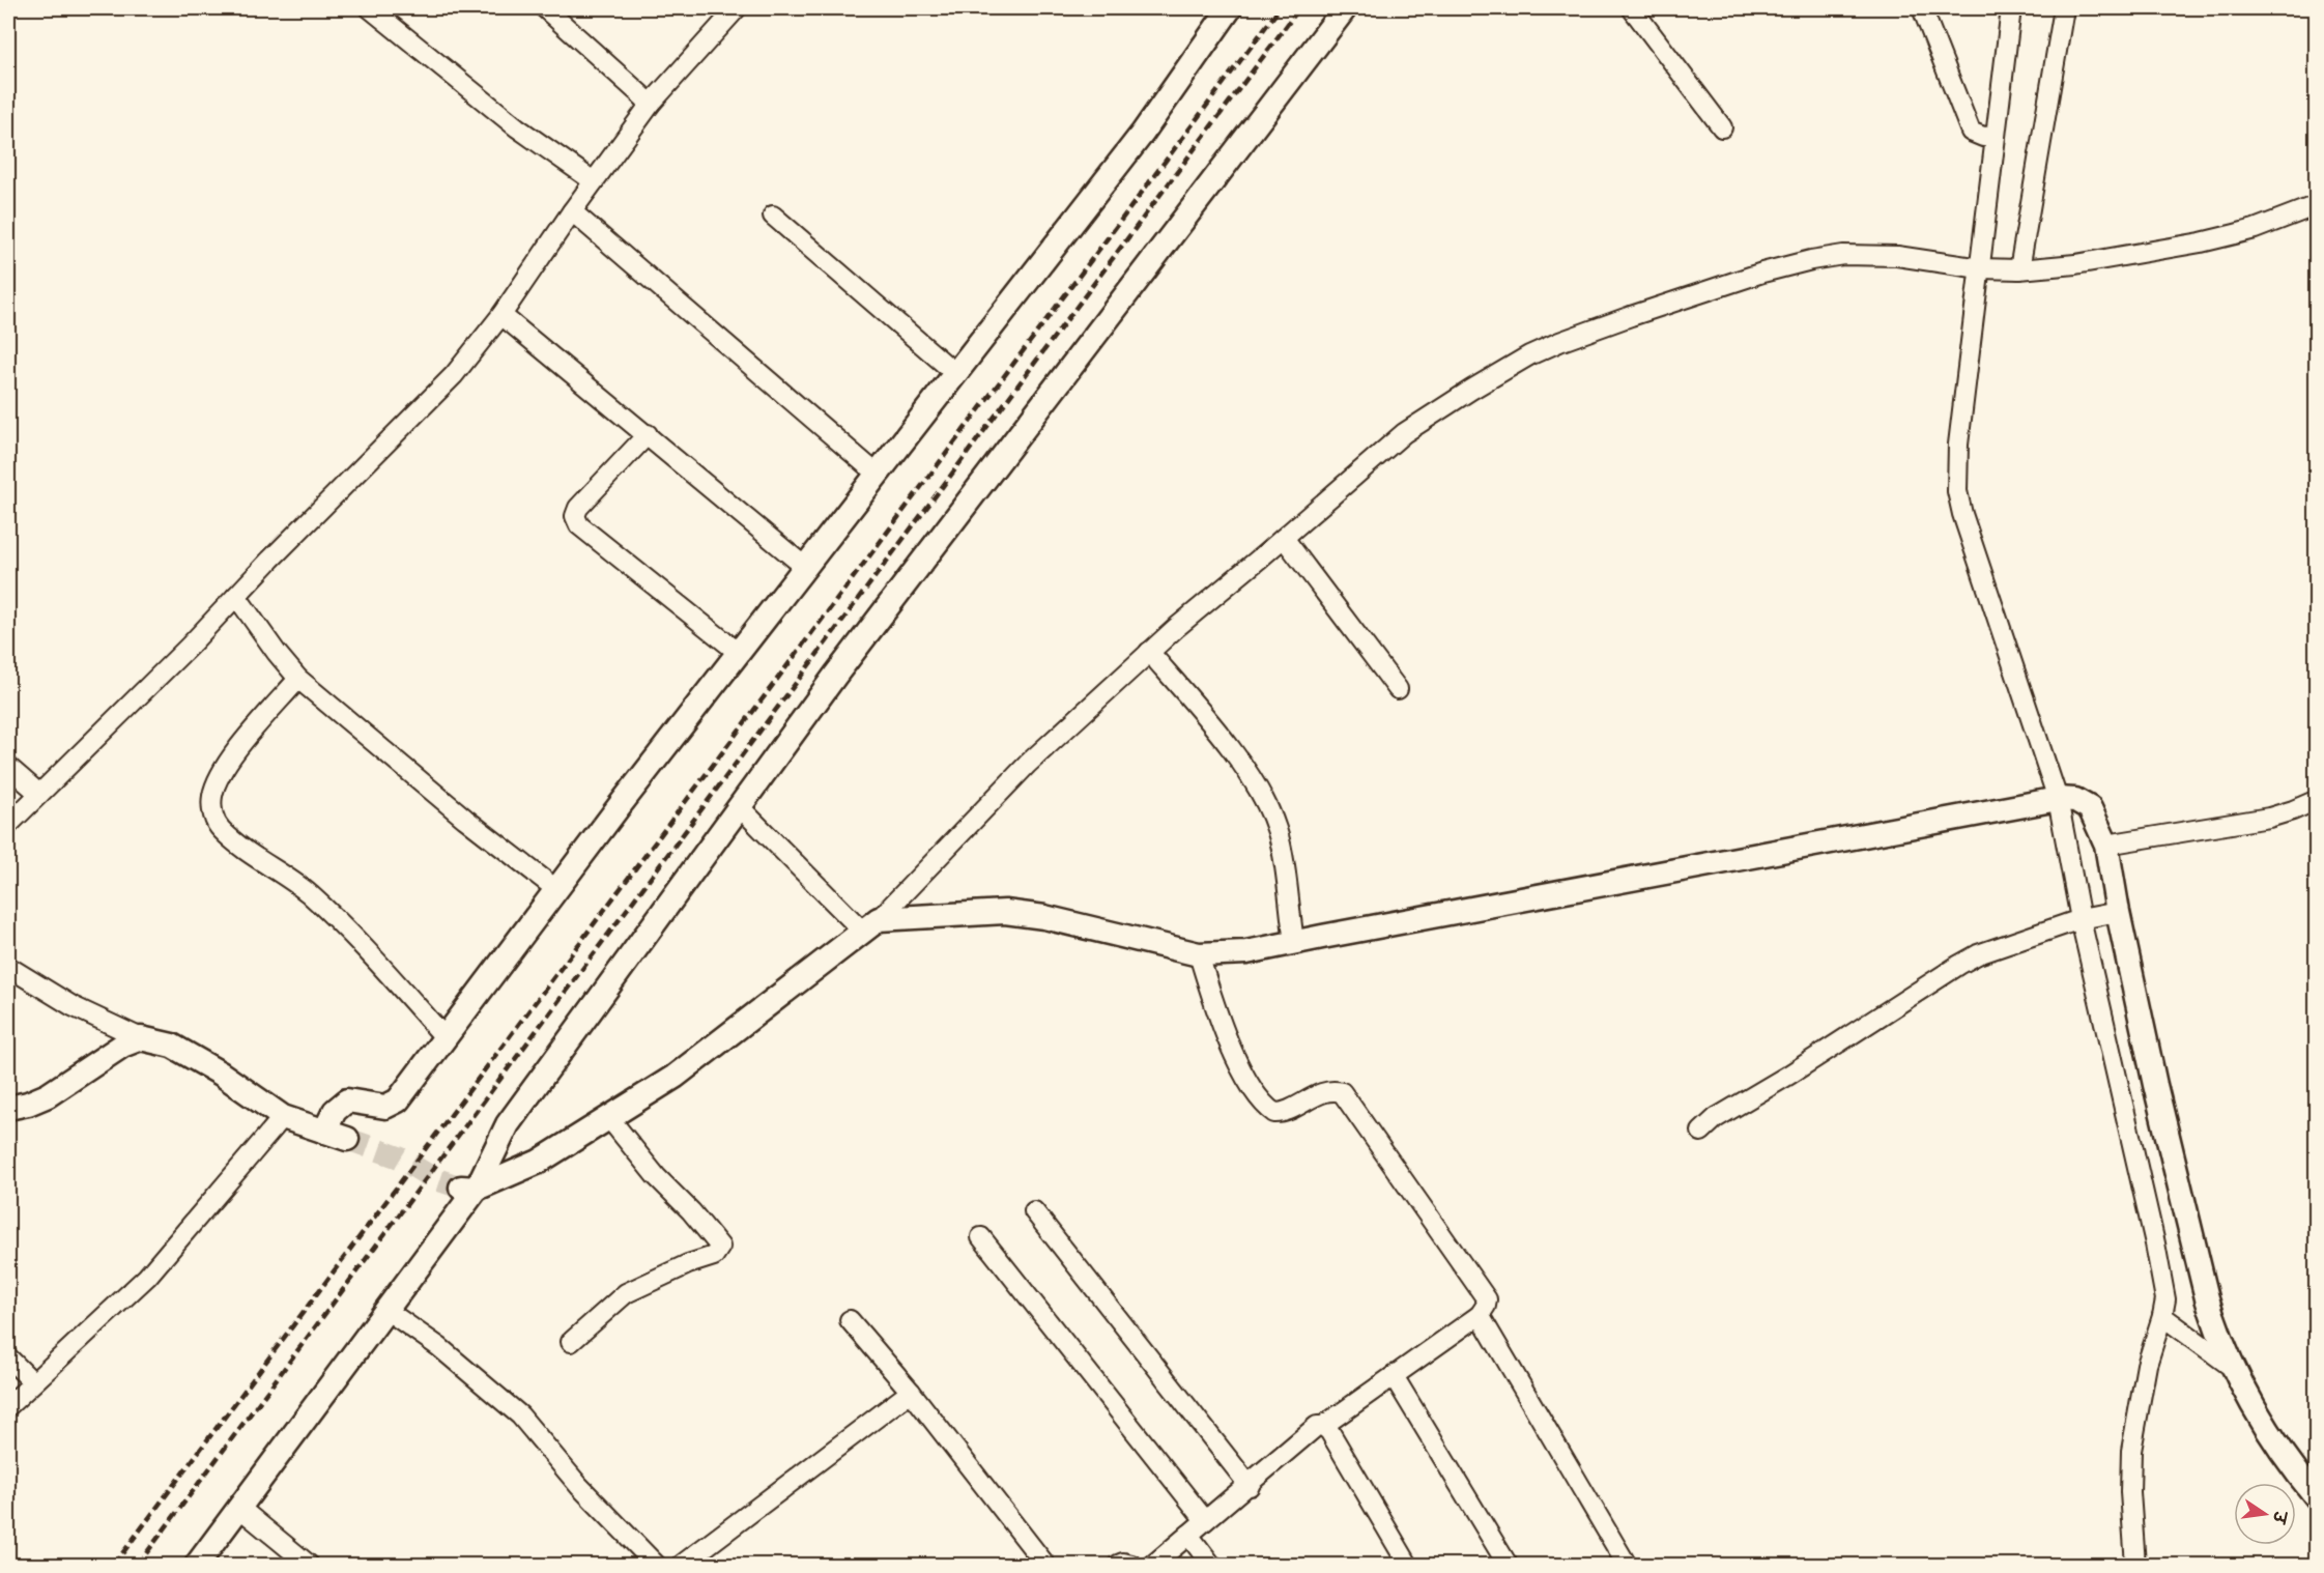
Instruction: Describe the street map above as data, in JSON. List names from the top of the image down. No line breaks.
{"north":"right"}
